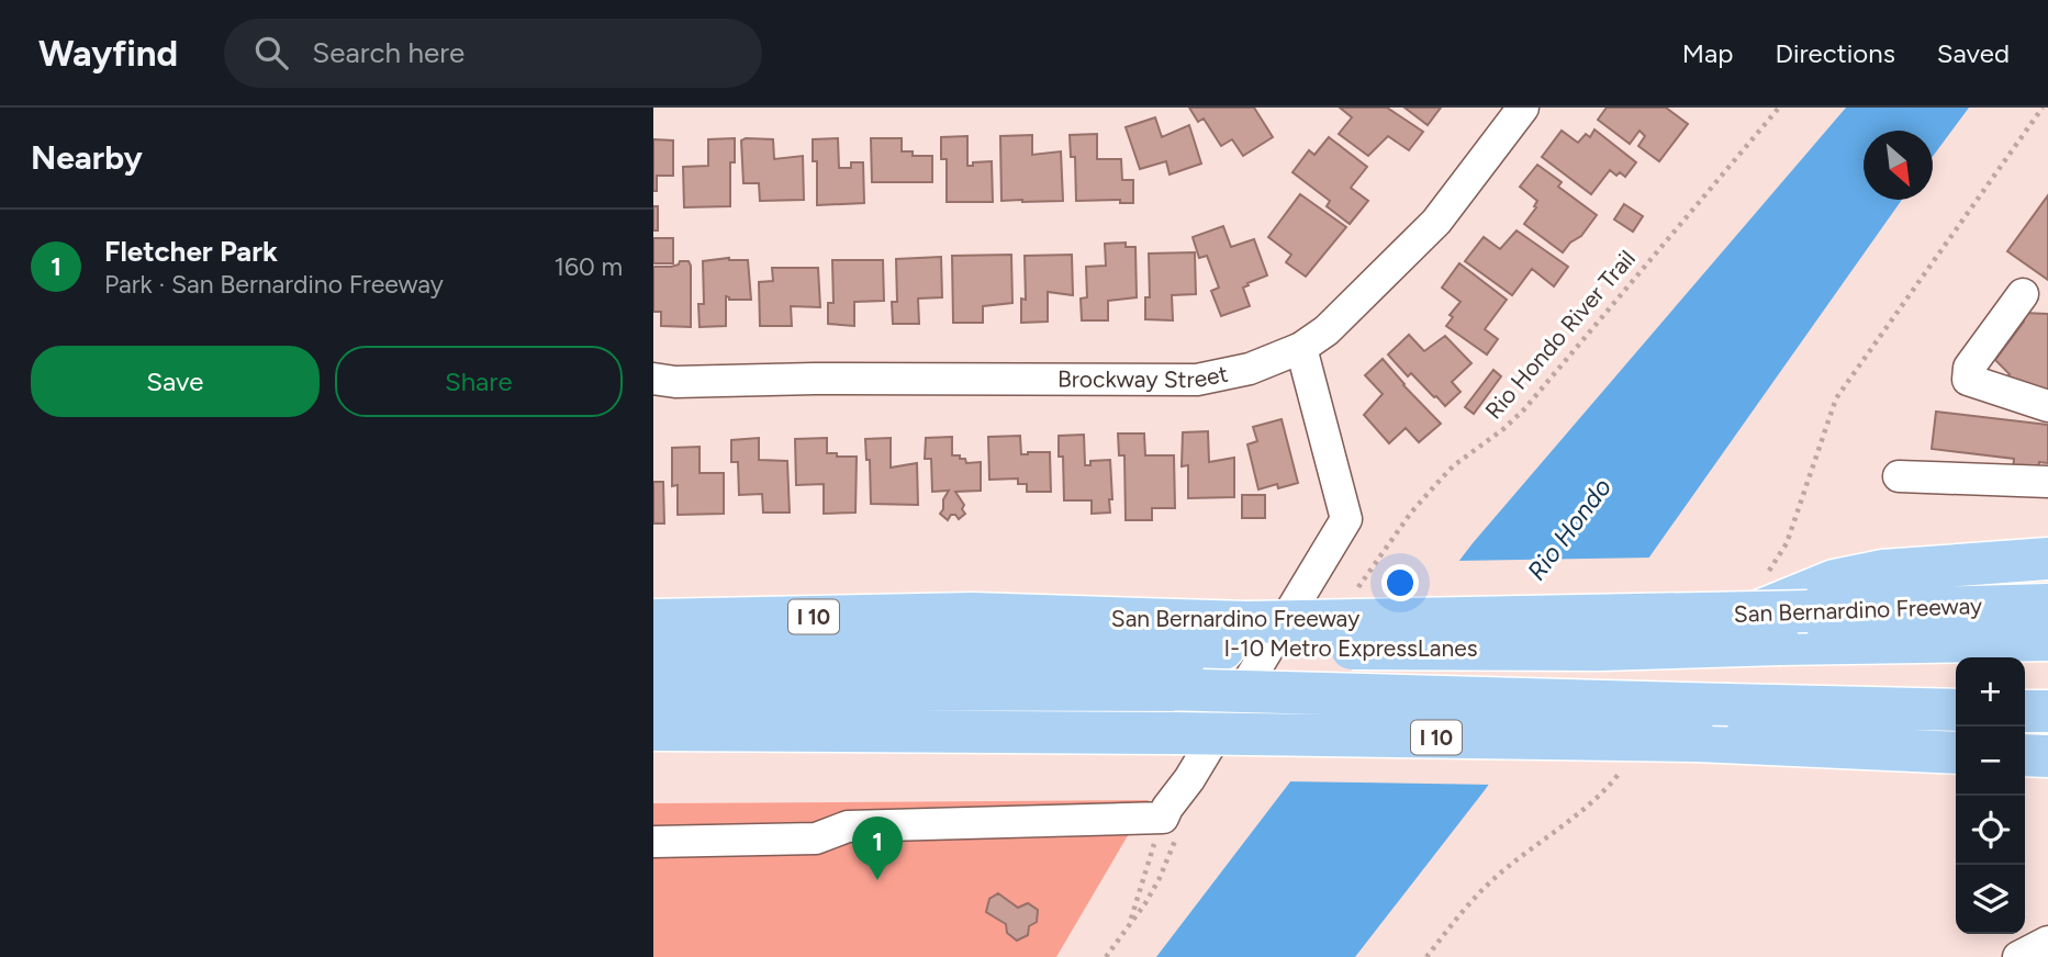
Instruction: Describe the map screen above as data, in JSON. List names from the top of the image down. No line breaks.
{"streets":{"highway":["San Bernardino Freeway","I 10","I-10 Metro ExpressLanes"],"street":["Brockway Street"],"path":["Rio Hondo River Trail"]},"crossings":[["San Bernardino Freeway","I-10 Metro ExpressLanes"]],"water":["Rio Hondo"],"north":"bottom right","page":{"header":"Wayfind","search":"Search here","nav":["Map","Directions","Saved"],"heading":"Nearby","list":[{"mark":"1","name":"Fletcher Park","note":"Park · San Bernardino Freeway","value":"160 m"}],"buttons":["Save","Share"],"map_buttons":["+","−"],"pins":"1"}}
